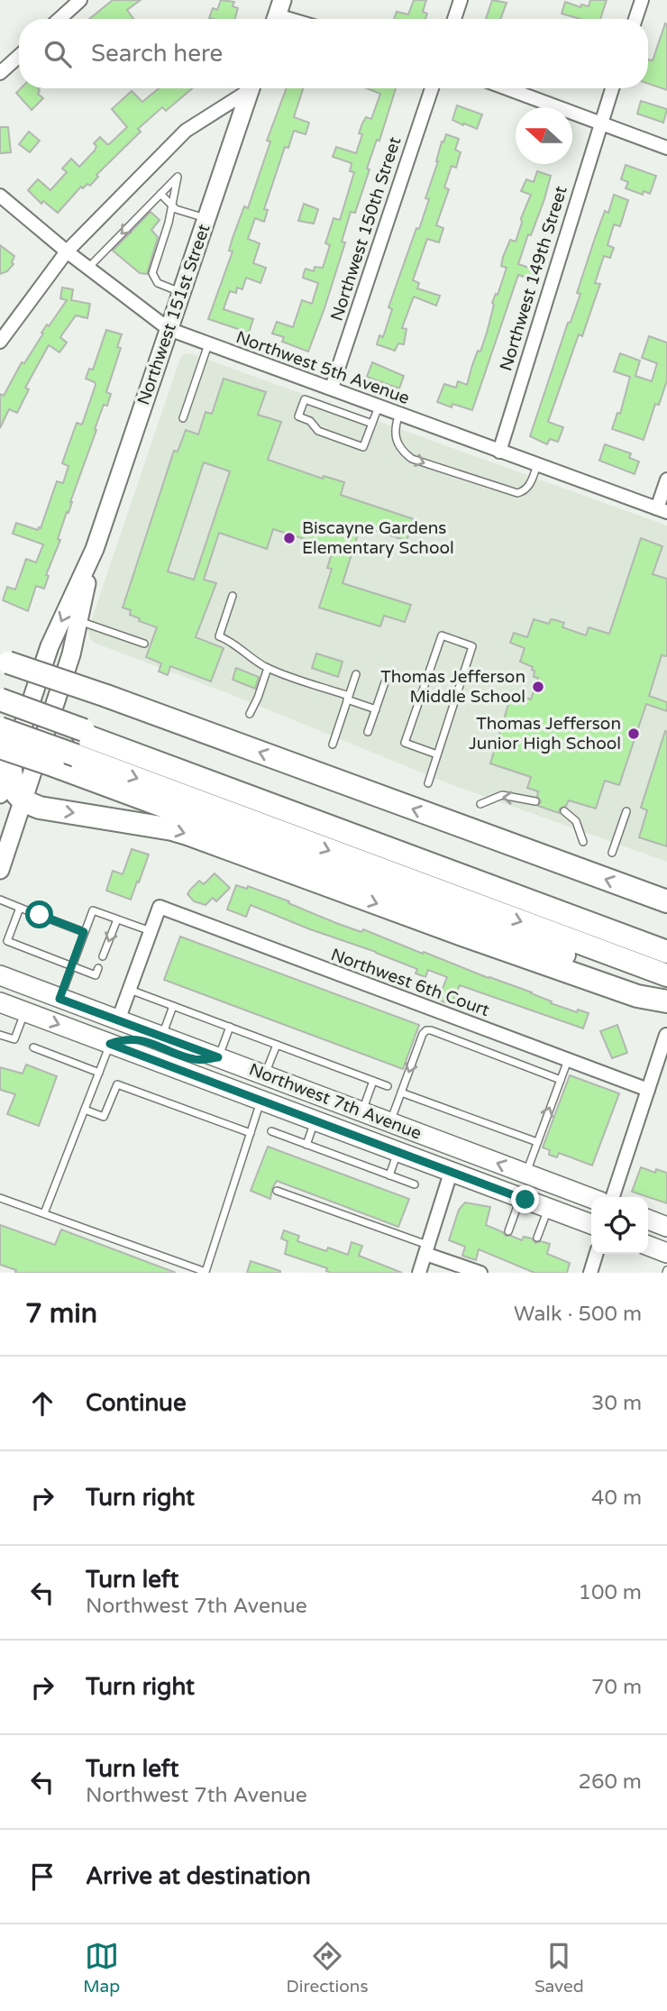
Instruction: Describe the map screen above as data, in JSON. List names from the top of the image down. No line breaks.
{"streets":{"main road":["Northwest 7th Avenue"],"street":["Northwest 150th Street","Northwest 149th Street","Northwest 151st Street","Northwest 5th Avenue","Northwest 6th Court"]},"crossings":[["Northwest 150th Street","Northwest 5th Avenue"],["Northwest 149th Street","Northwest 5th Avenue"],["Northwest 151st Street","Northwest 5th Avenue"]],"places":["Biscayne Gardens Elementary School","Thomas Jefferson Middle School","Thomas Jefferson Junior High School"],"north":"left","page":{"search":"Search here","heading":["7 min","Walk · 500 m"],"list":[["Continue","30 m"],["Turn right","40 m"],["Turn left","Northwest 7th Avenue","100 m"],["Turn right","70 m"],["Turn left","Northwest 7th Avenue","260 m"],"Arrive at destination"],"nav":["Map","Directions","Saved"]}}
